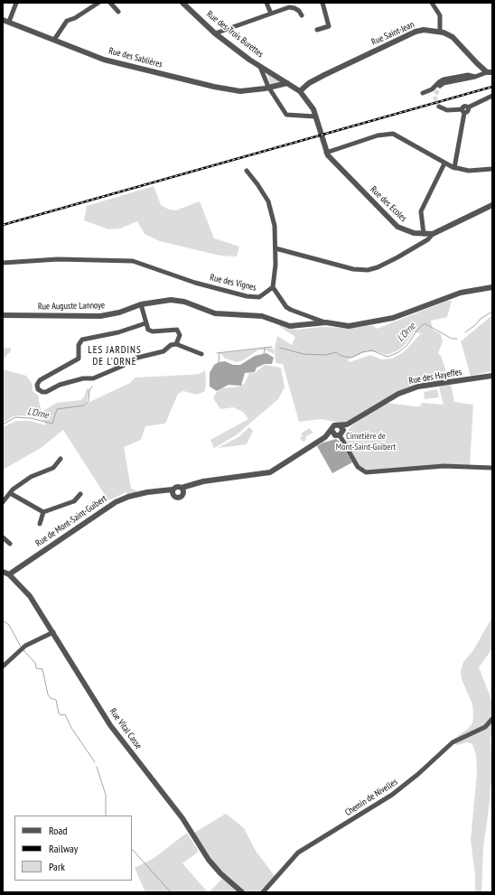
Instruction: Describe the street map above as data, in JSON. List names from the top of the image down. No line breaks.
{"streets":{"street":["Rue Saint-Jean","Rue des Trois Burettes","Rue des Sablières","Rue des Ecoles","Rue des Vignes","Rue Auguste Lannoye","Rue des Hayeffes","Rue de Mont-Saint-Guibert","Rue Vital Casse","Chemin de Nivelles"]},"crossings":[["Rue Saint-Jean","Rue des Ecoles"],["Rue des Trois Burettes","Rue des Sablières"],["Rue des Trois Burettes","Rue des Ecoles"],["Rue des Sablières","Rue des Ecoles"],["Rue de Mont-Saint-Guibert","Rue Vital Casse"]],"districts":["LES JARDINS DE L'ORNE"],"water":["L'Orne"],"parks":["Cimetière de Mont-Saint-Guibert"],"legend":["Road","Railway","Park"]}
